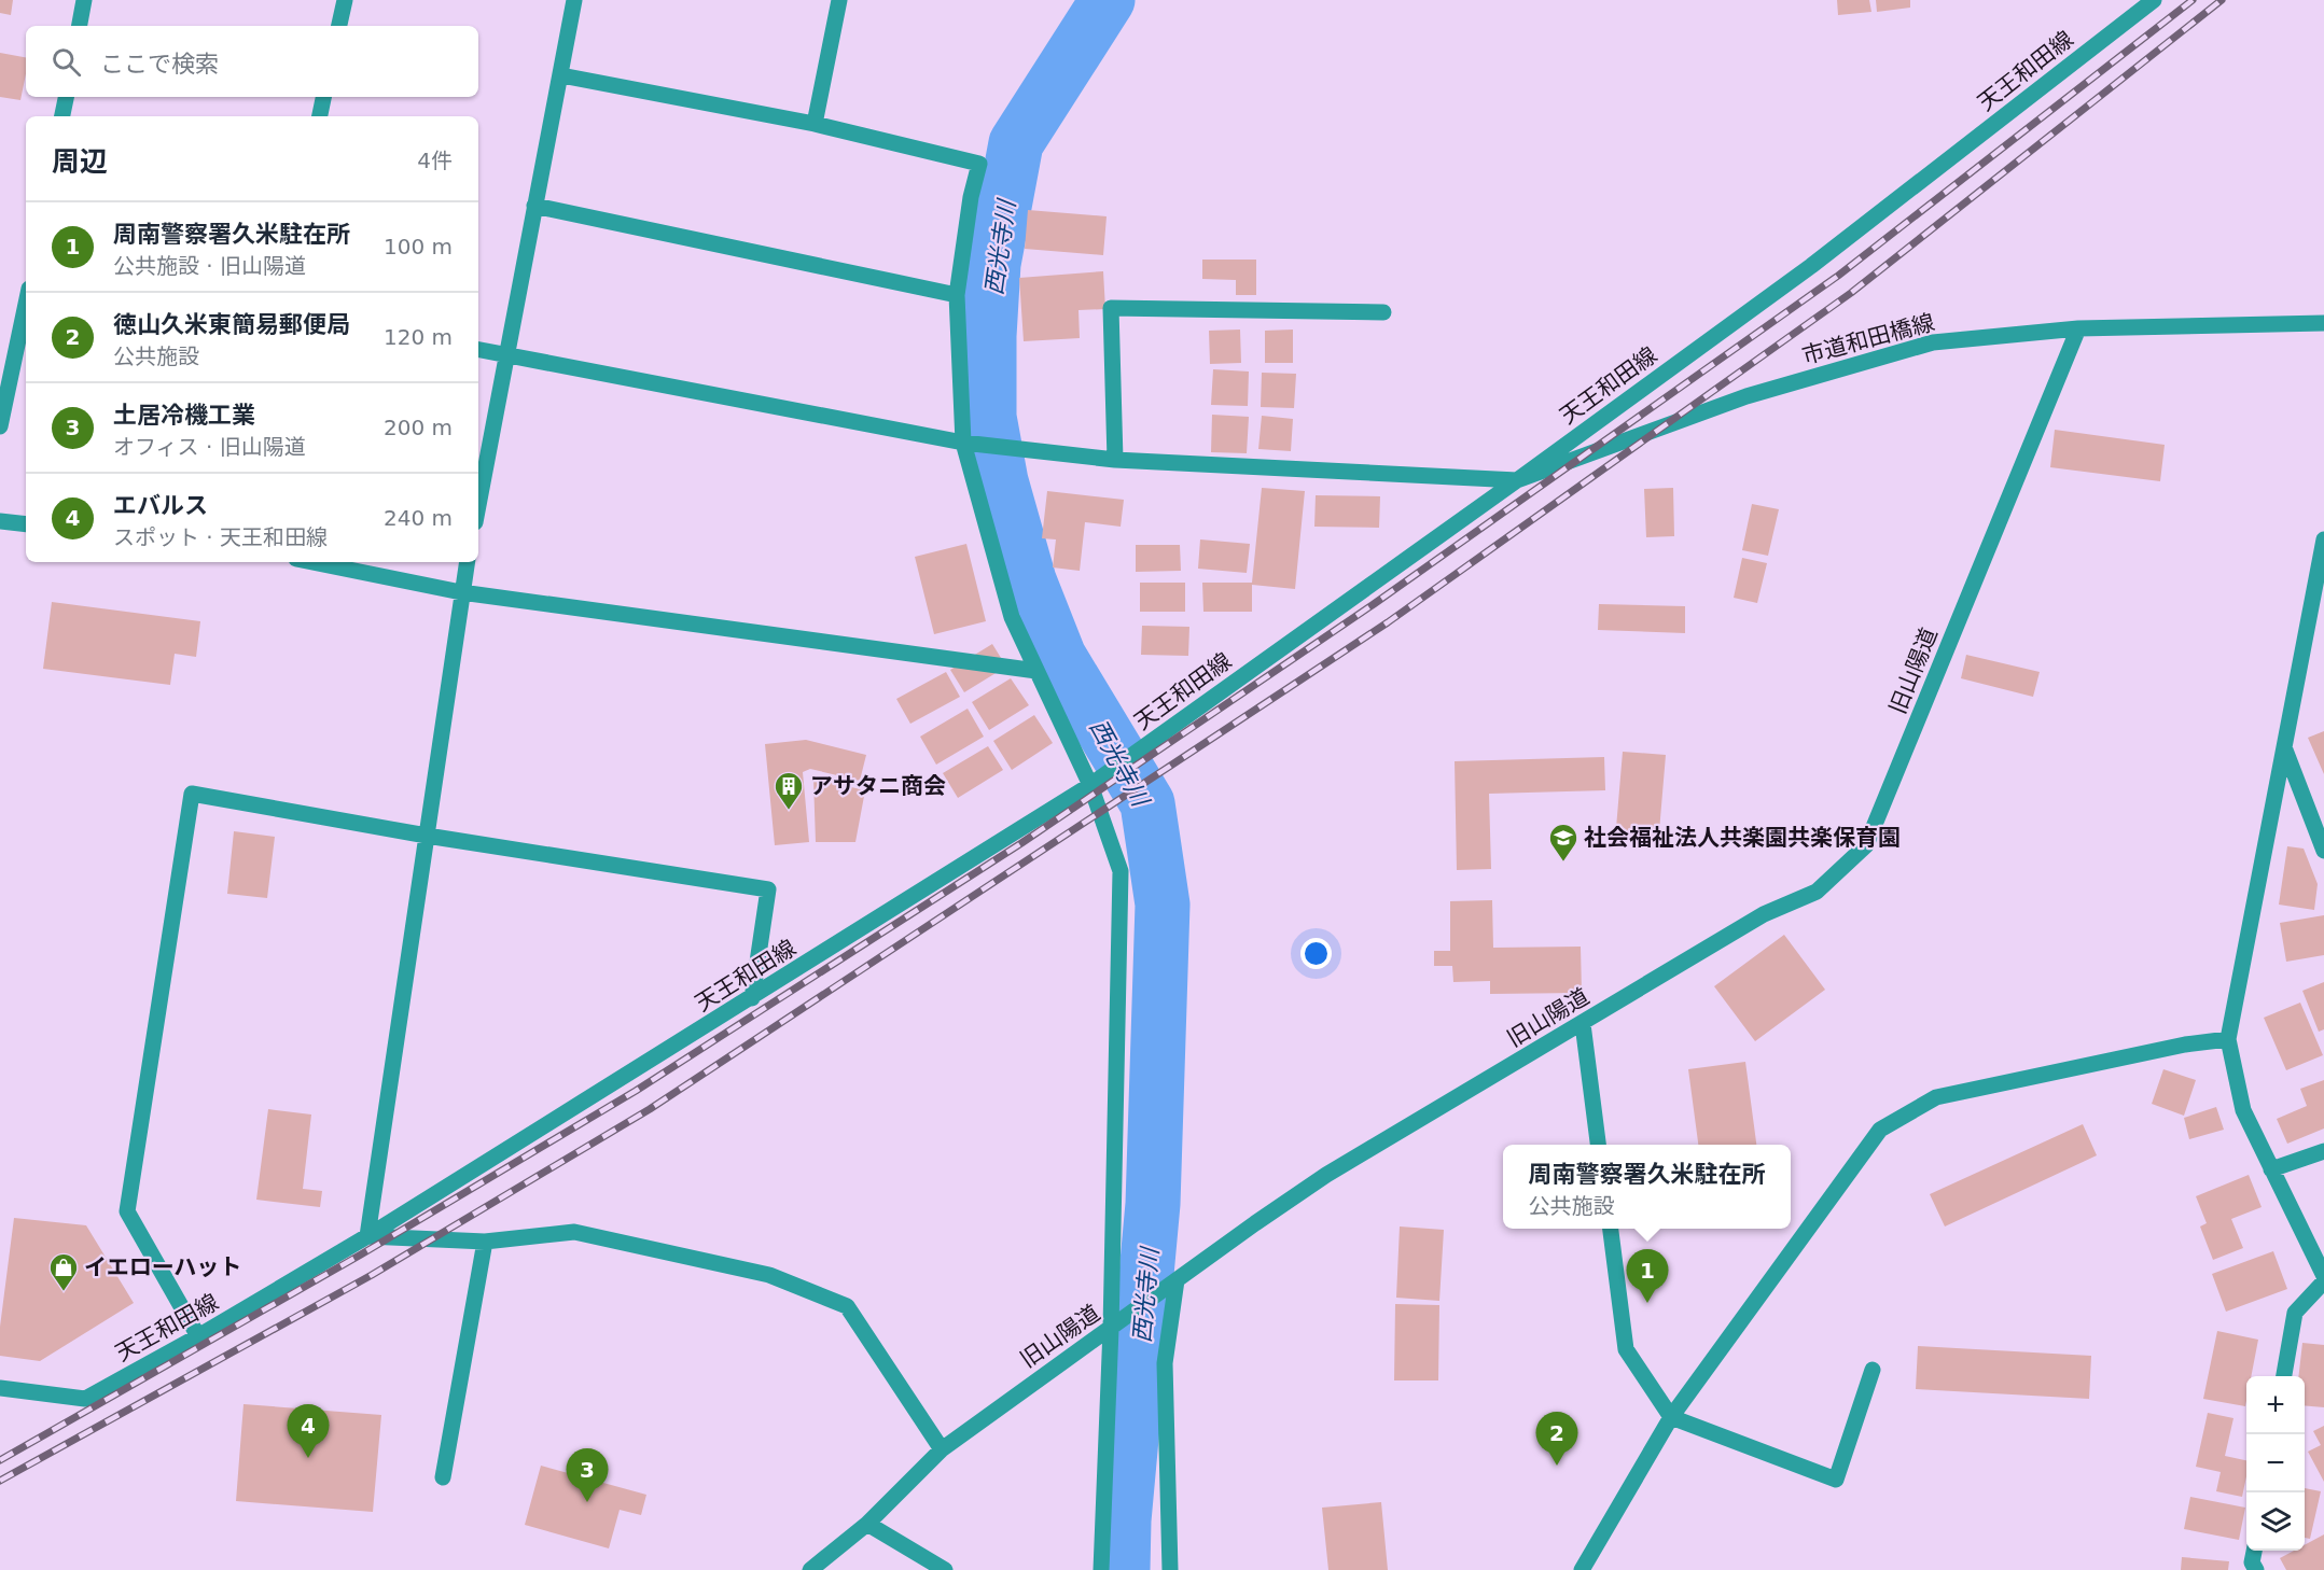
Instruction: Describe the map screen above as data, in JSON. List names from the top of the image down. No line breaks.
{"streets":{"street":["天王和田線","市道和田橋線","旧山陽道"]},"crossings":[["天王和田線","市道和田橋線"],["市道和田橋線","旧山陽道"]],"water":["西光寺川"],"places":{"building":["アサタニ商会"],"school or university":["社会福祉法人共楽園共楽保育園"],"shop":["イエローハット"]},"page":{"search":"ここで検索","heading":["周辺","4件"],"list":[{"mark":"1","name":"周南警察署久米駐在所","note":"公共施設 · 旧山陽道","value":"100 m"},{"mark":"2","name":"徳山久米東簡易郵便局","note":"公共施設","value":"120 m"},{"mark":"3","name":"土居冷機工業","note":"オフィス · 旧山陽道","value":"200 m"},{"mark":"4","name":"エバルス","note":"スポット · 天王和田線","value":"240 m"}],"popup":["周南警察署久米駐在所","公共施設"],"pins":["1","4","2","3"],"map_buttons":["+","−"]}}
